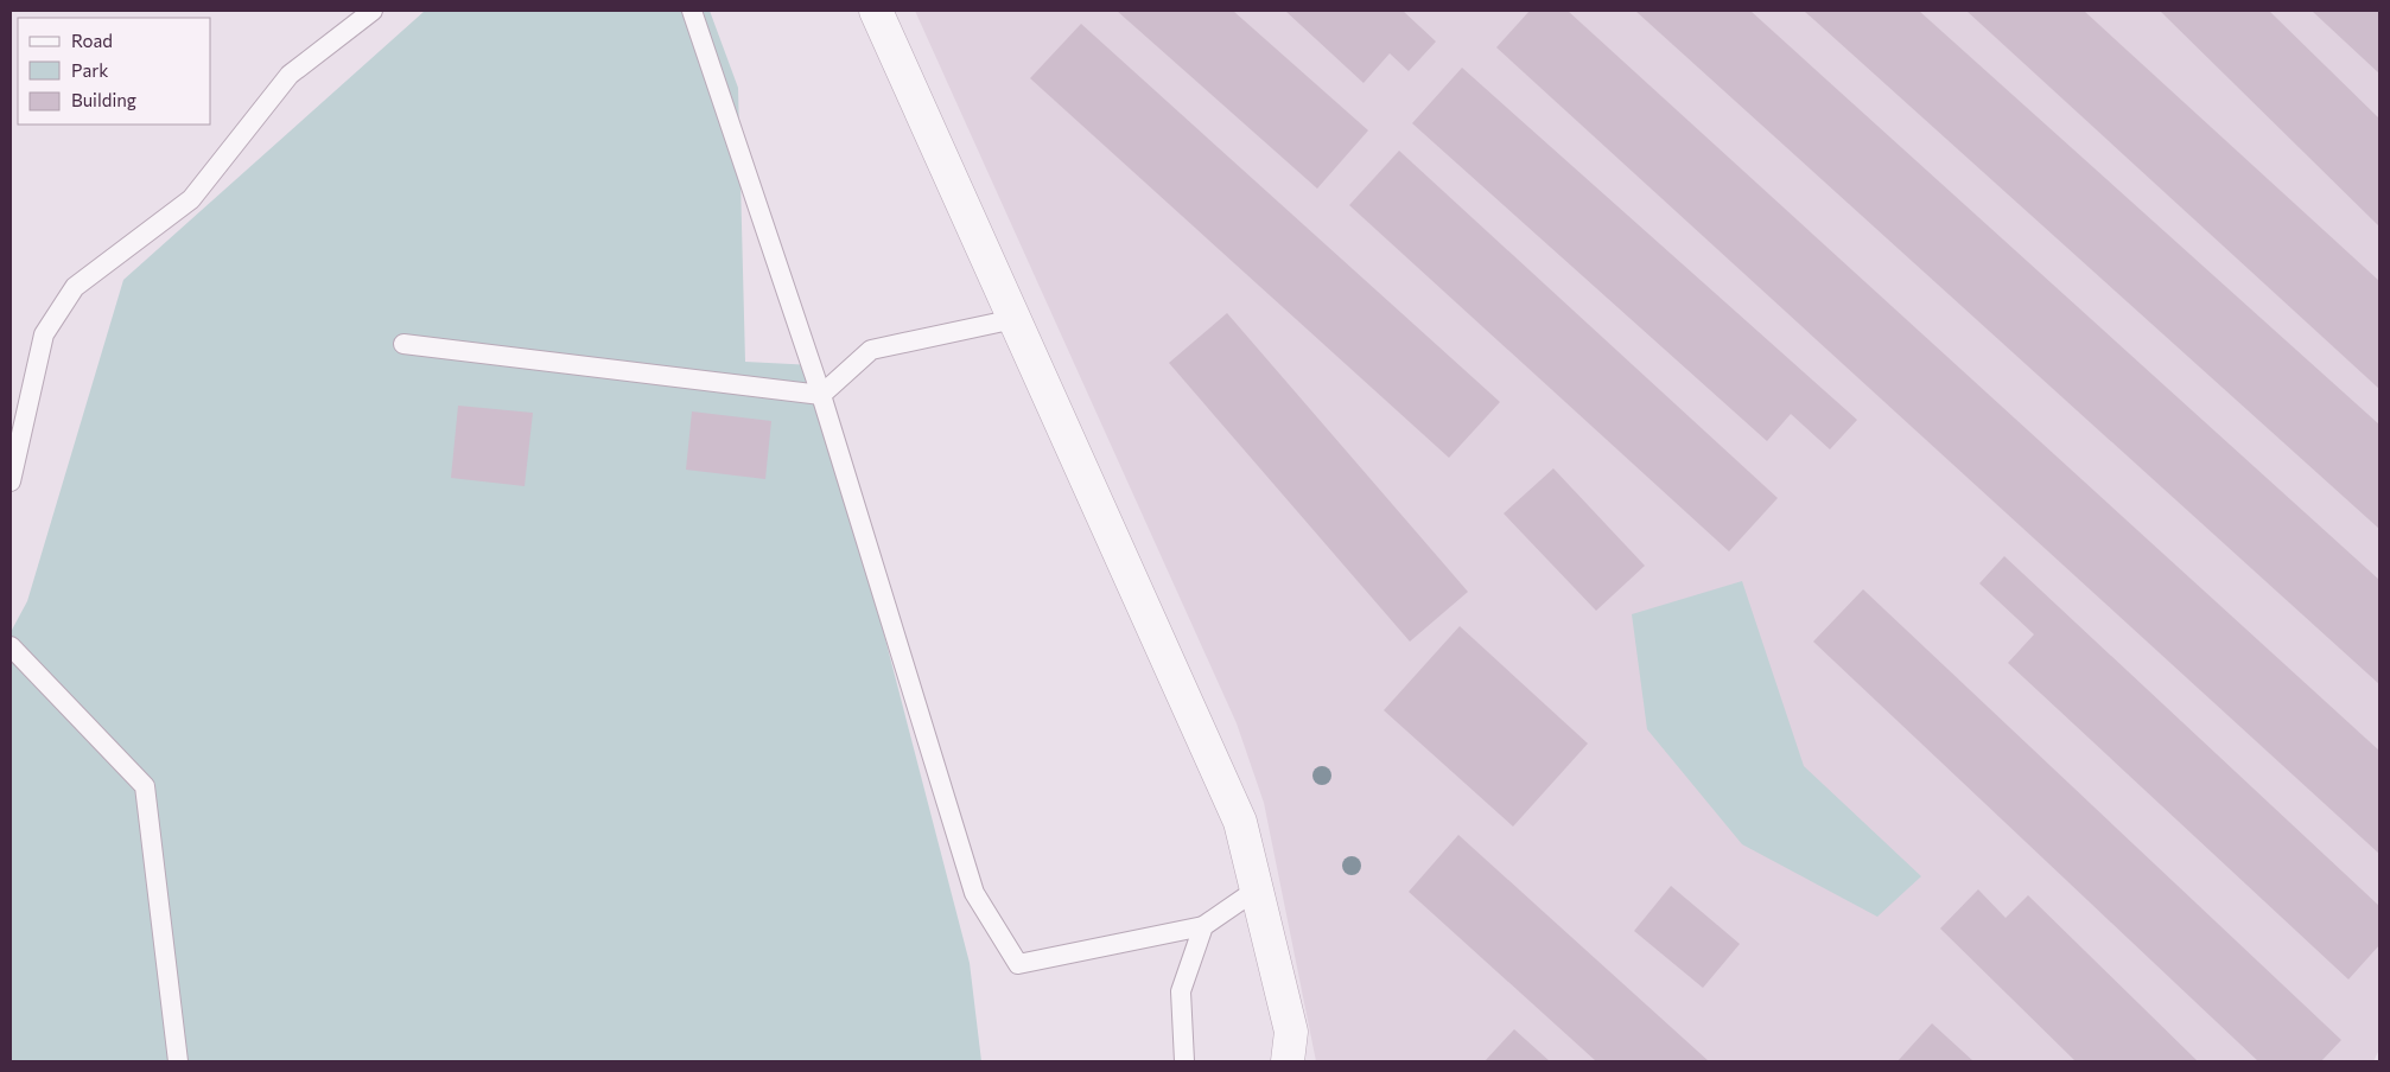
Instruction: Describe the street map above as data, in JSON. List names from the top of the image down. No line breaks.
{"legend":["Road","Park","Building"]}
